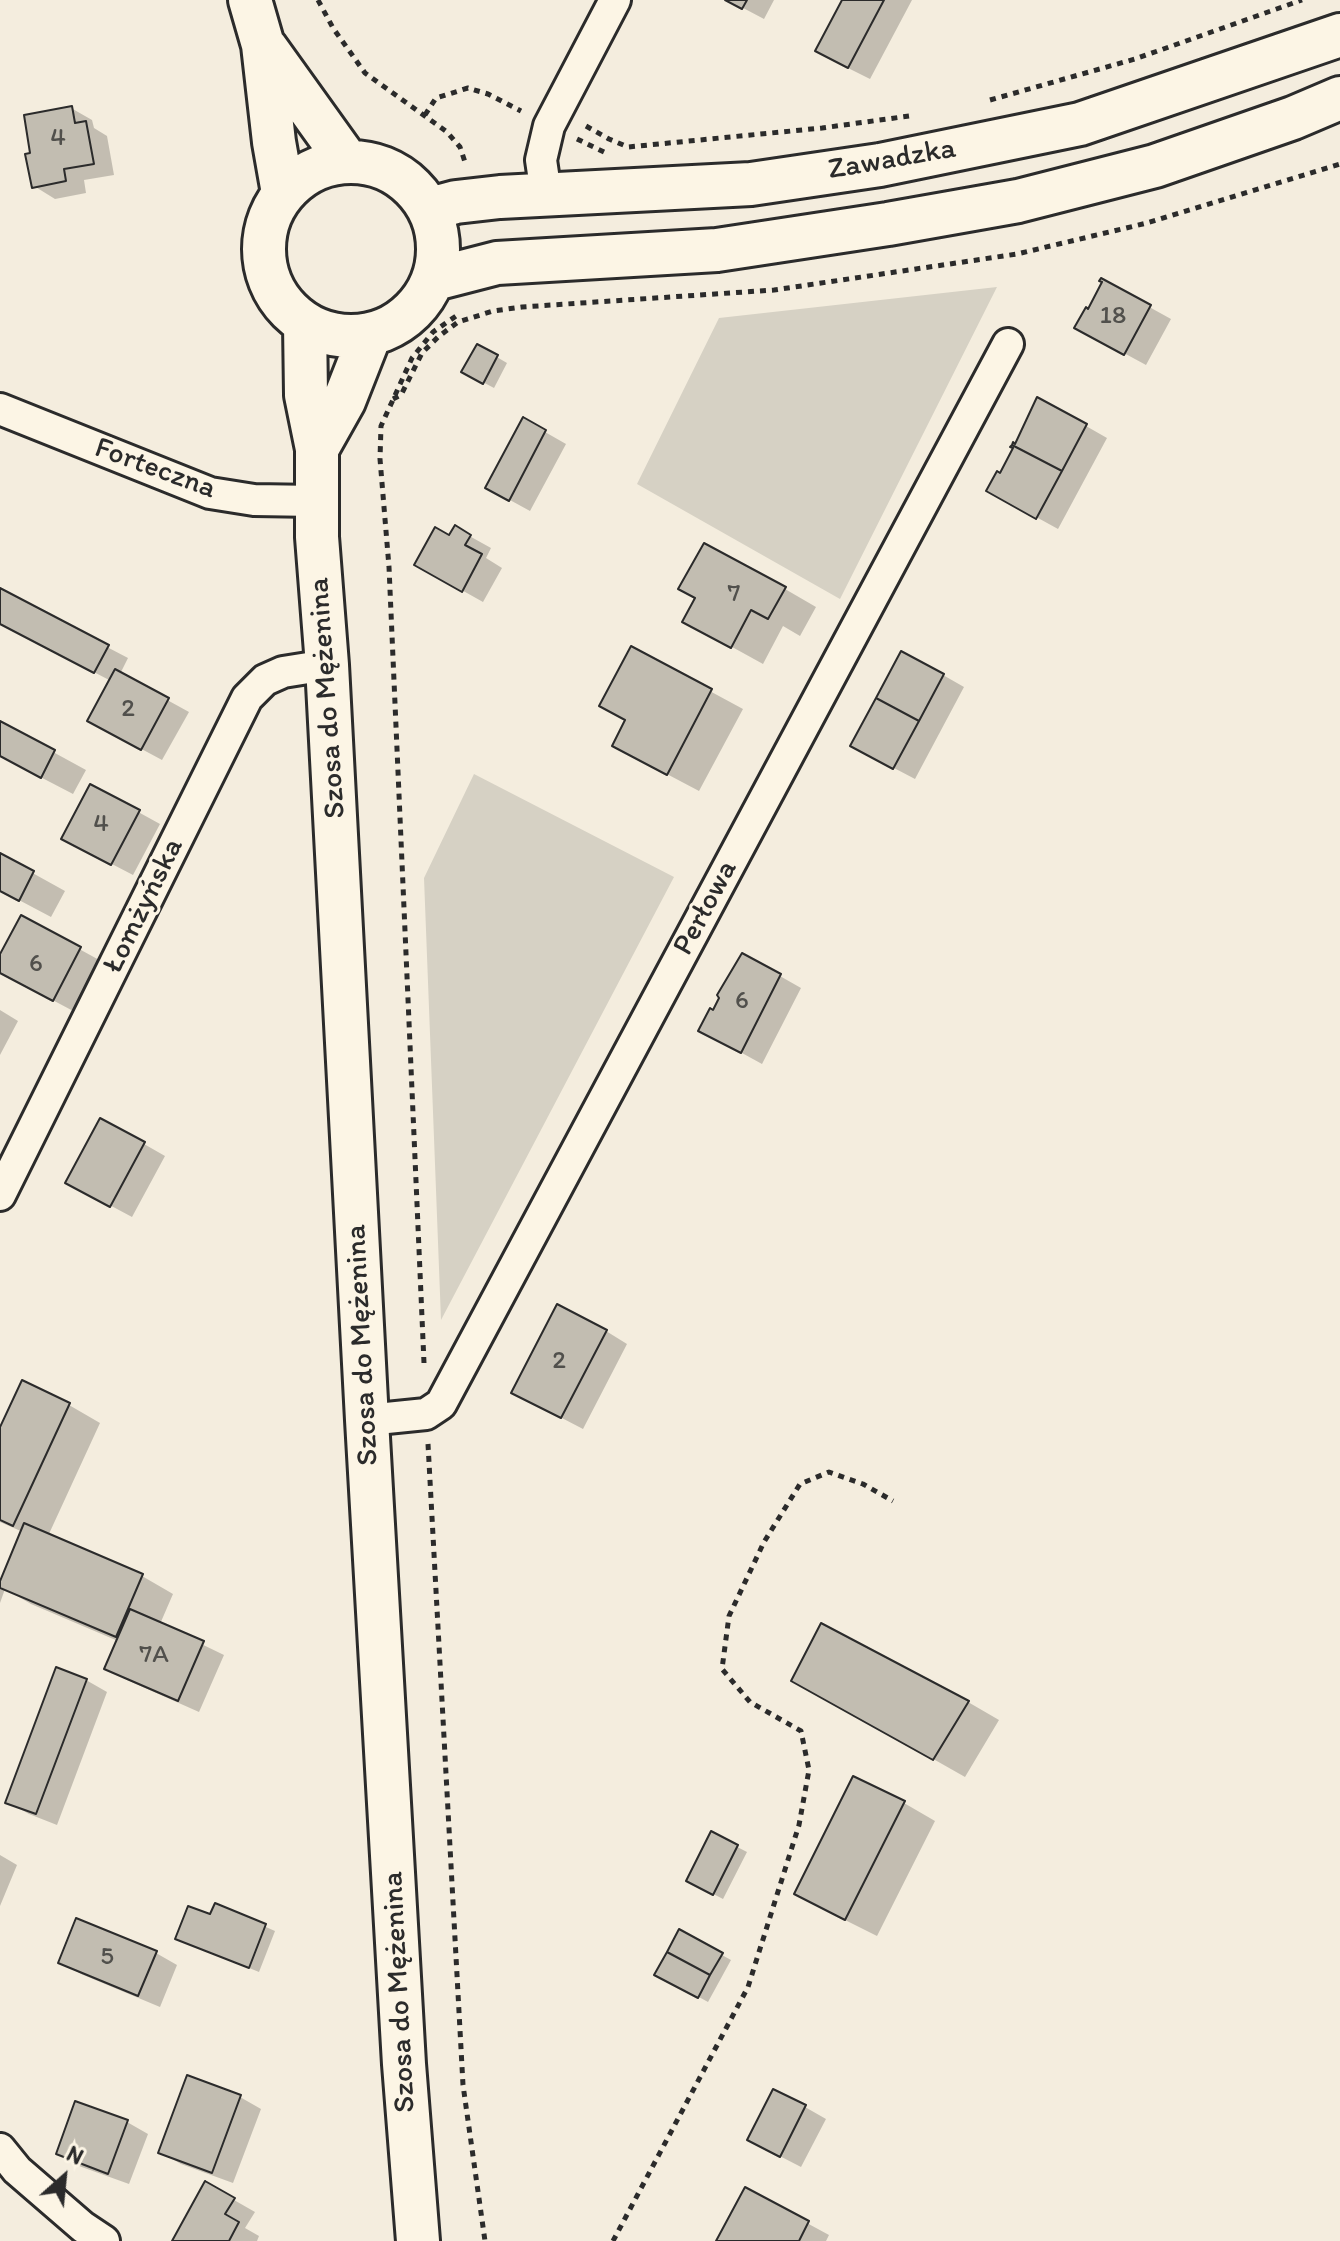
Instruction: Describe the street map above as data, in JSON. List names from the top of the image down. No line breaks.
{"streets":{"main road":["Zawadzka","Szosa do Mężenina"],"street":["Forteczna","Łomżyńska","Perłowa"]},"crossings":[["Zawadzka","Szosa do Mężenina"],["Forteczna","Szosa do Mężenina"],["Szosa do Mężenina","Łomżyńska"]],"house_numbers":["4","18","7","2","4","6","6","2","7A","5"],"north":"top right"}
